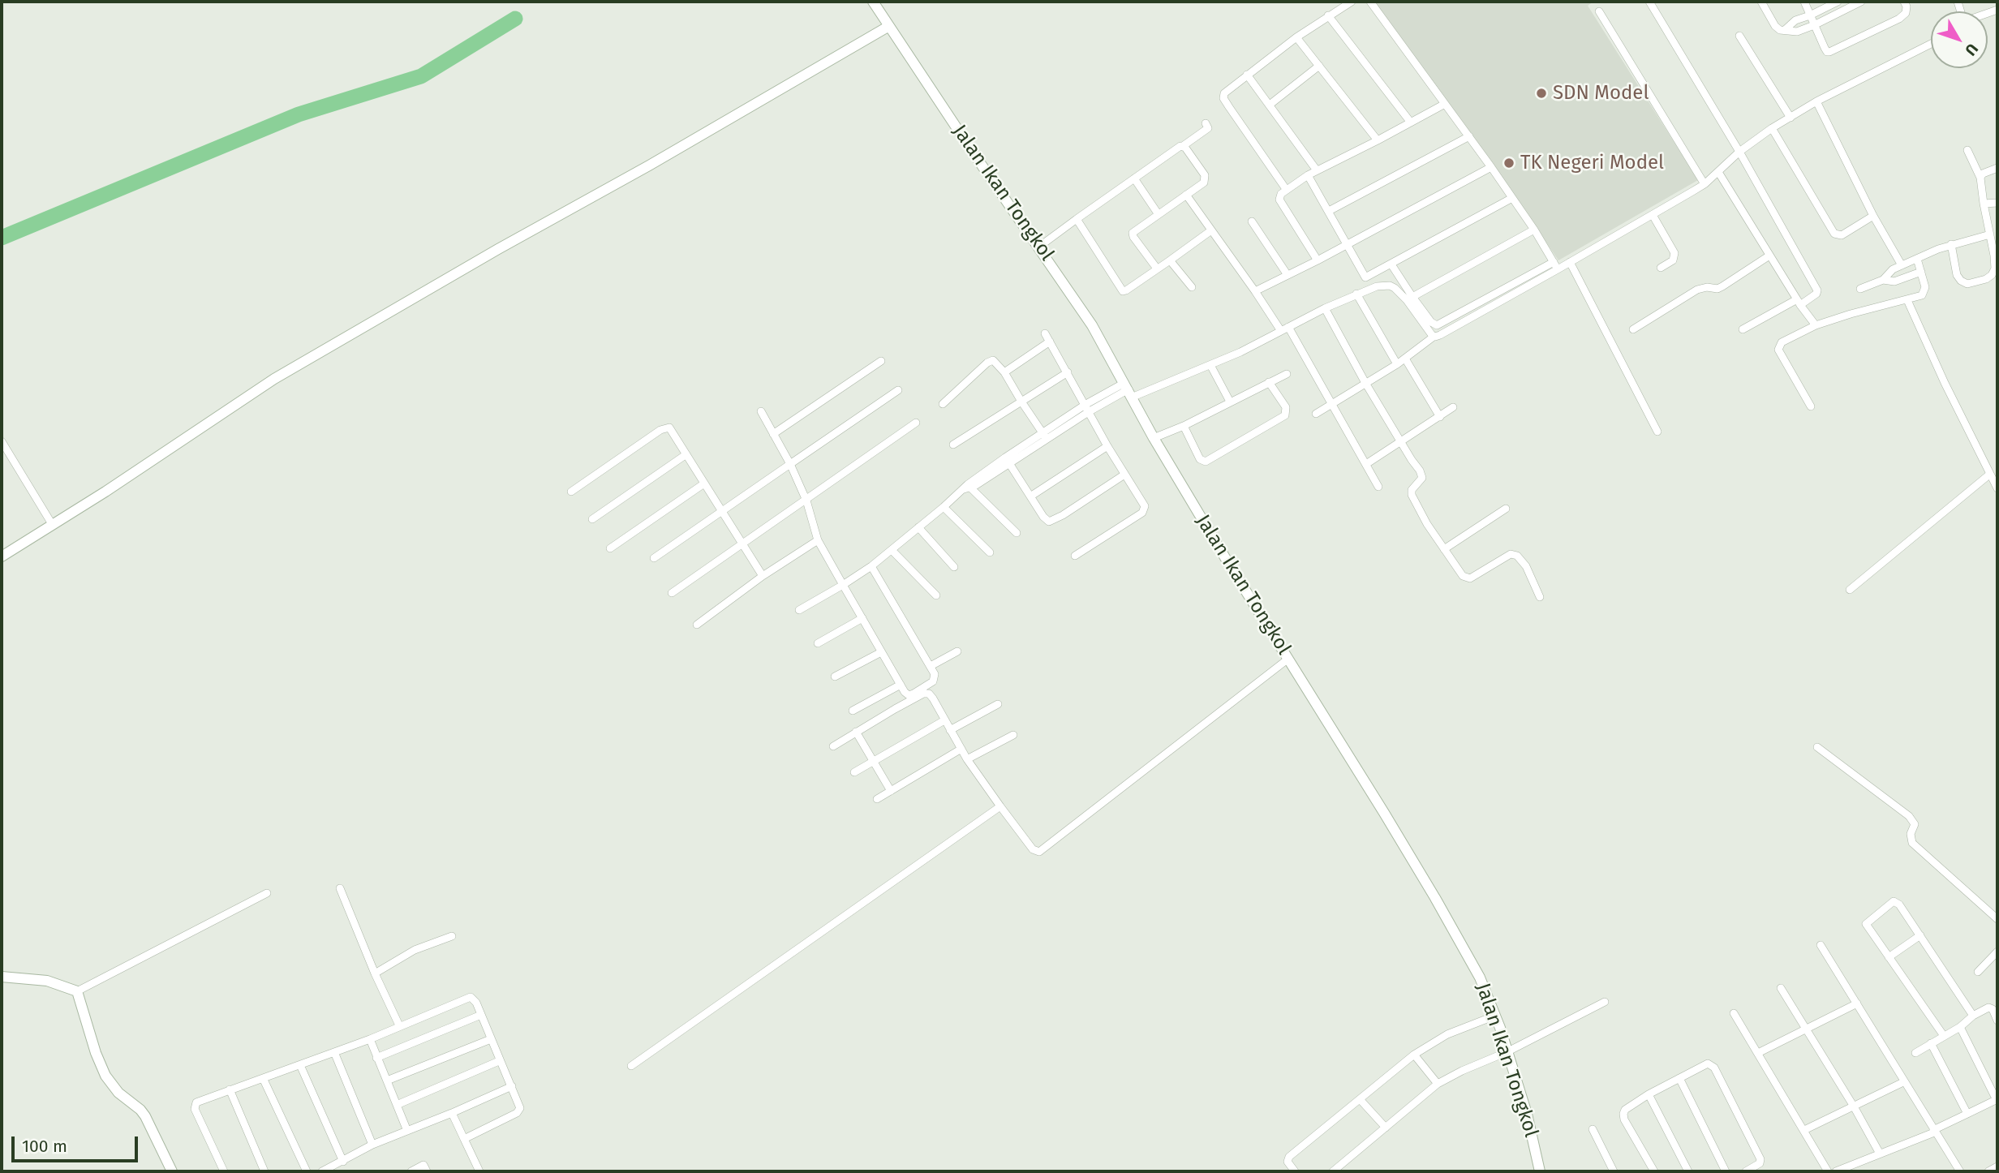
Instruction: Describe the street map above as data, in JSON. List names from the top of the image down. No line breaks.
{"streets":{"main road":["Jalan Ikan Tongkol"]},"places":["SDN Model","TK Negeri Model"],"scale_bar":"100 m","north":"bottom right"}
